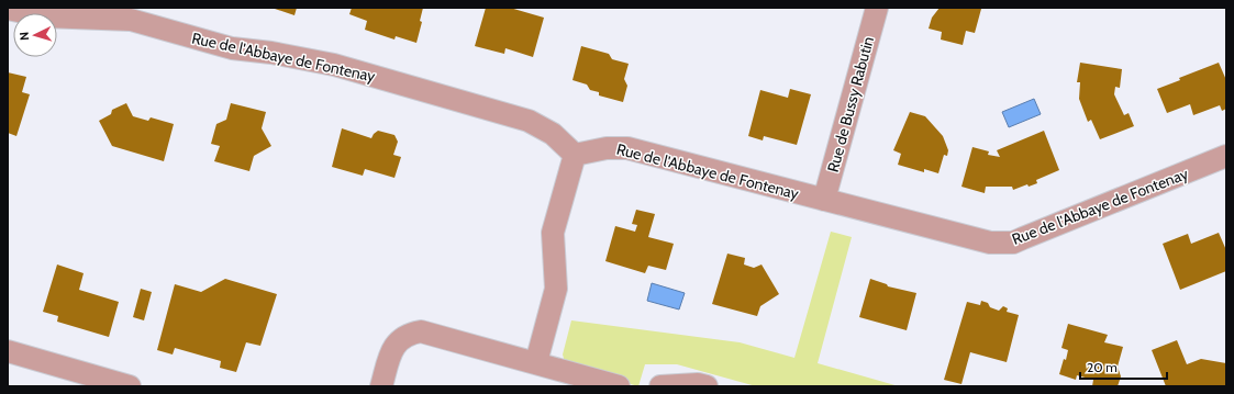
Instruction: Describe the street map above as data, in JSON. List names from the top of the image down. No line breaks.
{"streets":{"street":["Rue de l'Abbaye de Fontenay","Rue de Bussy Rabutin"]},"crossings":[["Rue de l'Abbaye de Fontenay","Rue de Bussy Rabutin"]],"scale_bar":"20 m","north":"left"}
